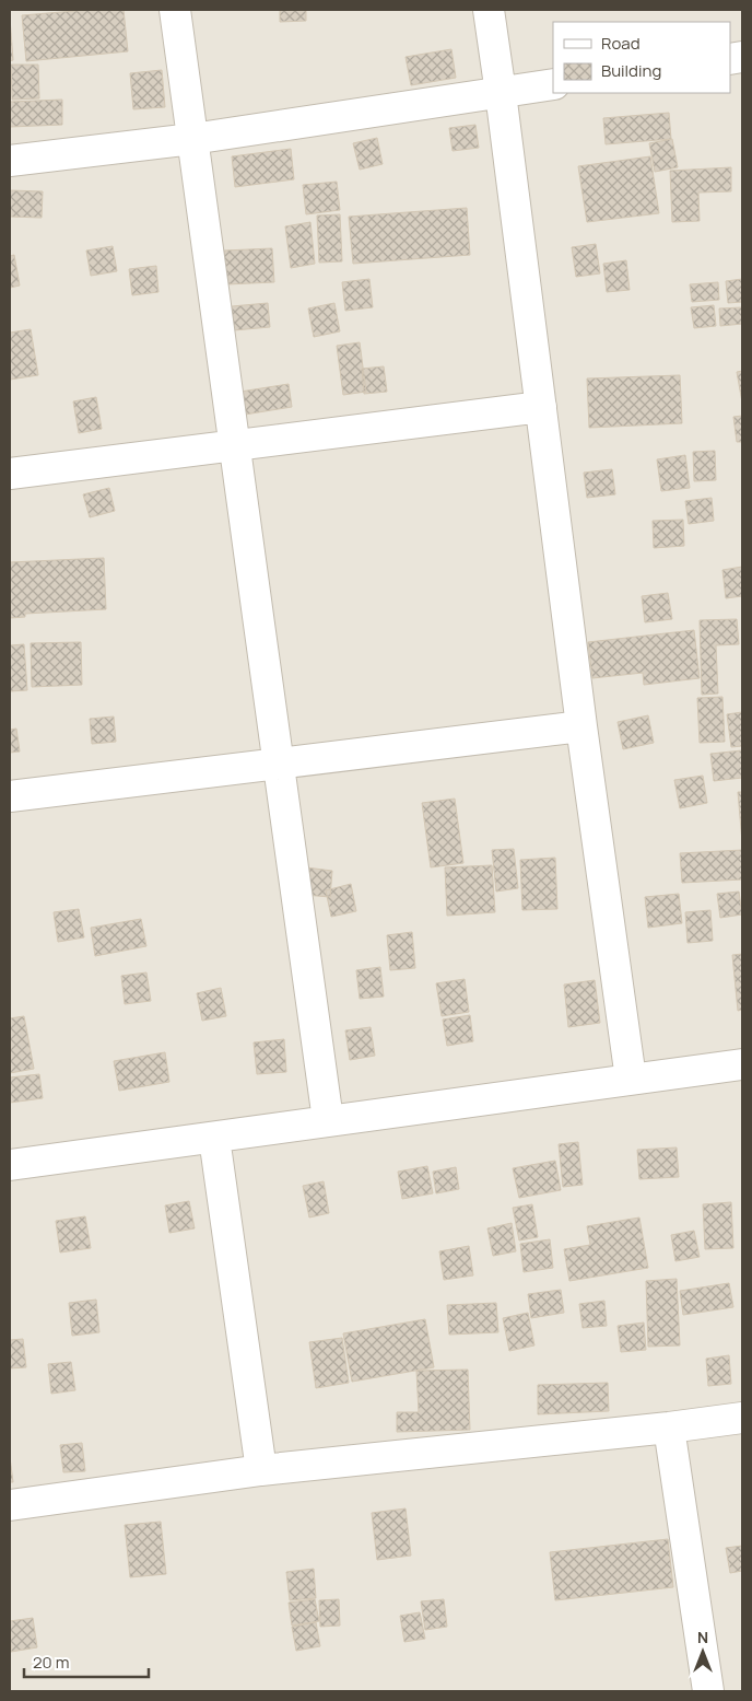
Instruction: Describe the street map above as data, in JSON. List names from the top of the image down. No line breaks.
{"legend":["Road","Building"],"scale_bar":"20 m","north":"top"}
